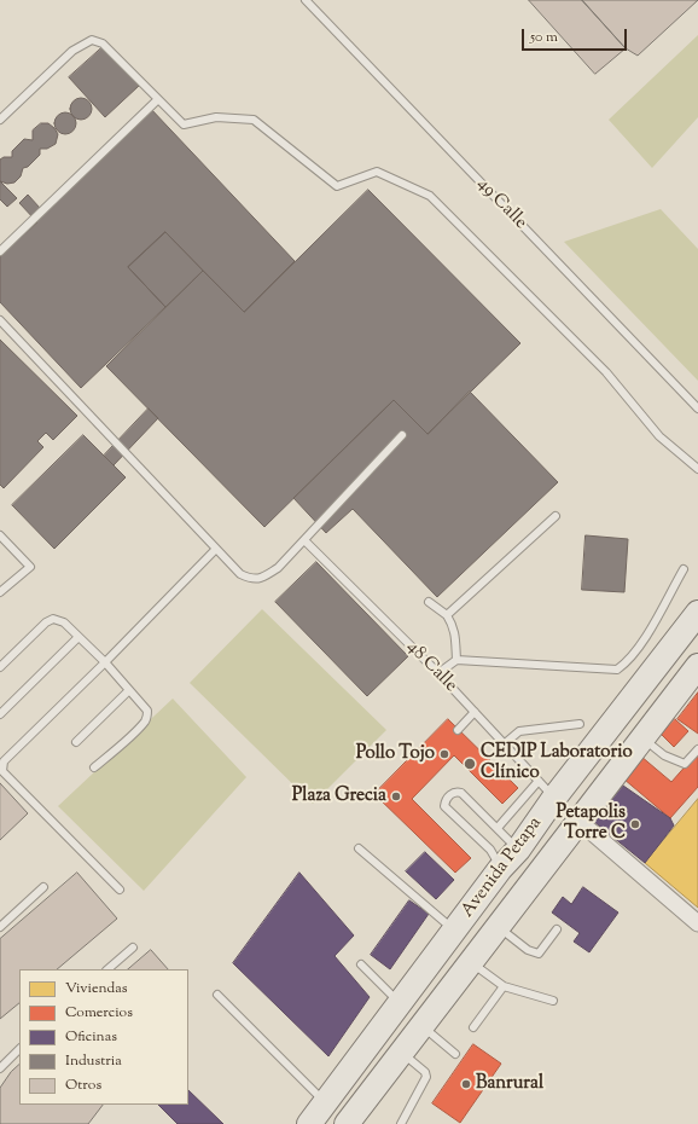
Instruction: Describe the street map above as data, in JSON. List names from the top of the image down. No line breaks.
{"streets":{"main road":["Avenida Petapa"],"lane":["49 Calle","48 Calle"]},"crossings":[["48 Calle","Avenida Petapa"]],"places":["Pollo Tojo","CEDIP Laboratorio Clínico","Plaza Grecia","Petapolis Torre C","Banrural"],"legend":["Viviendas","Comercios","Oficinas","Industria","Otros"],"scale_bar":"50 m"}
